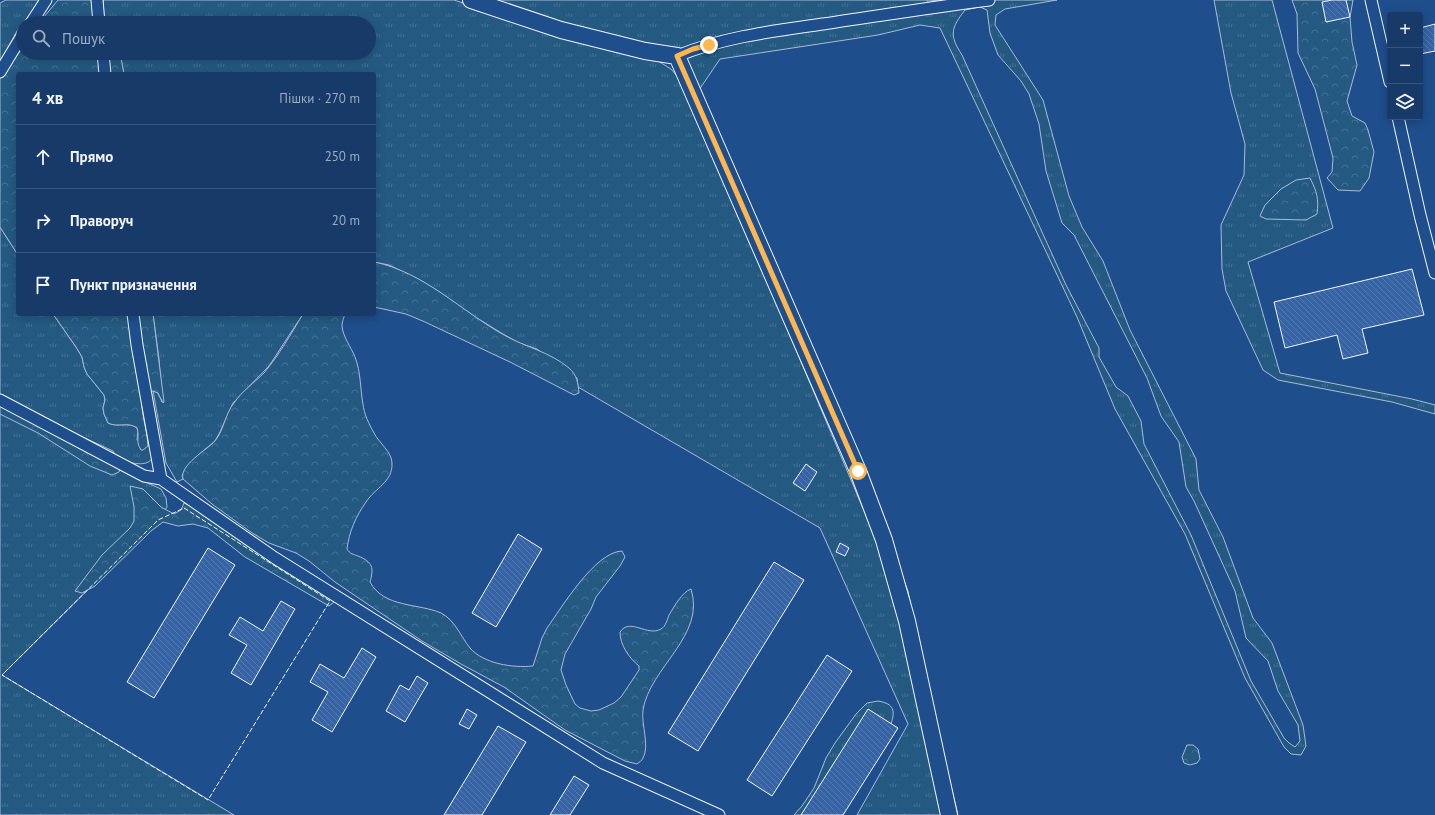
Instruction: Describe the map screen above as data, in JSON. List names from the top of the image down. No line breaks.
{"page":{"map_buttons":["+","−"],"search":"Пошук","heading":["4 хв","Пішки · 270 m"],"list":[["Прямо","250 m"],["Праворуч","20 m"],"Пункт призначення"]}}
